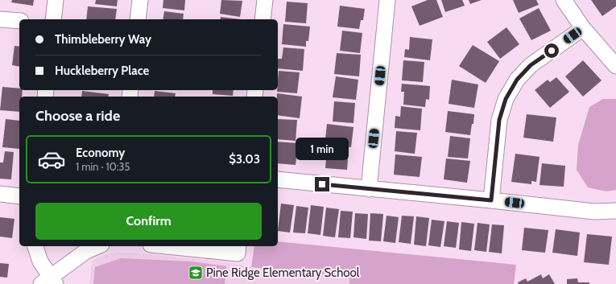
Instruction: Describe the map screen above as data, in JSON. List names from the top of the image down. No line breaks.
{"places":{"school or university":["Pine Ridge Elementary School"]},"page":{"banner":["Thimbleberry Way","Huckleberry Place"],"heading":"Choose a ride","list":[{"name":"Economy","note":"1 min · 10:35","value":"$3.03"}],"bubble":"1 min","buttons":"Confirm"}}
